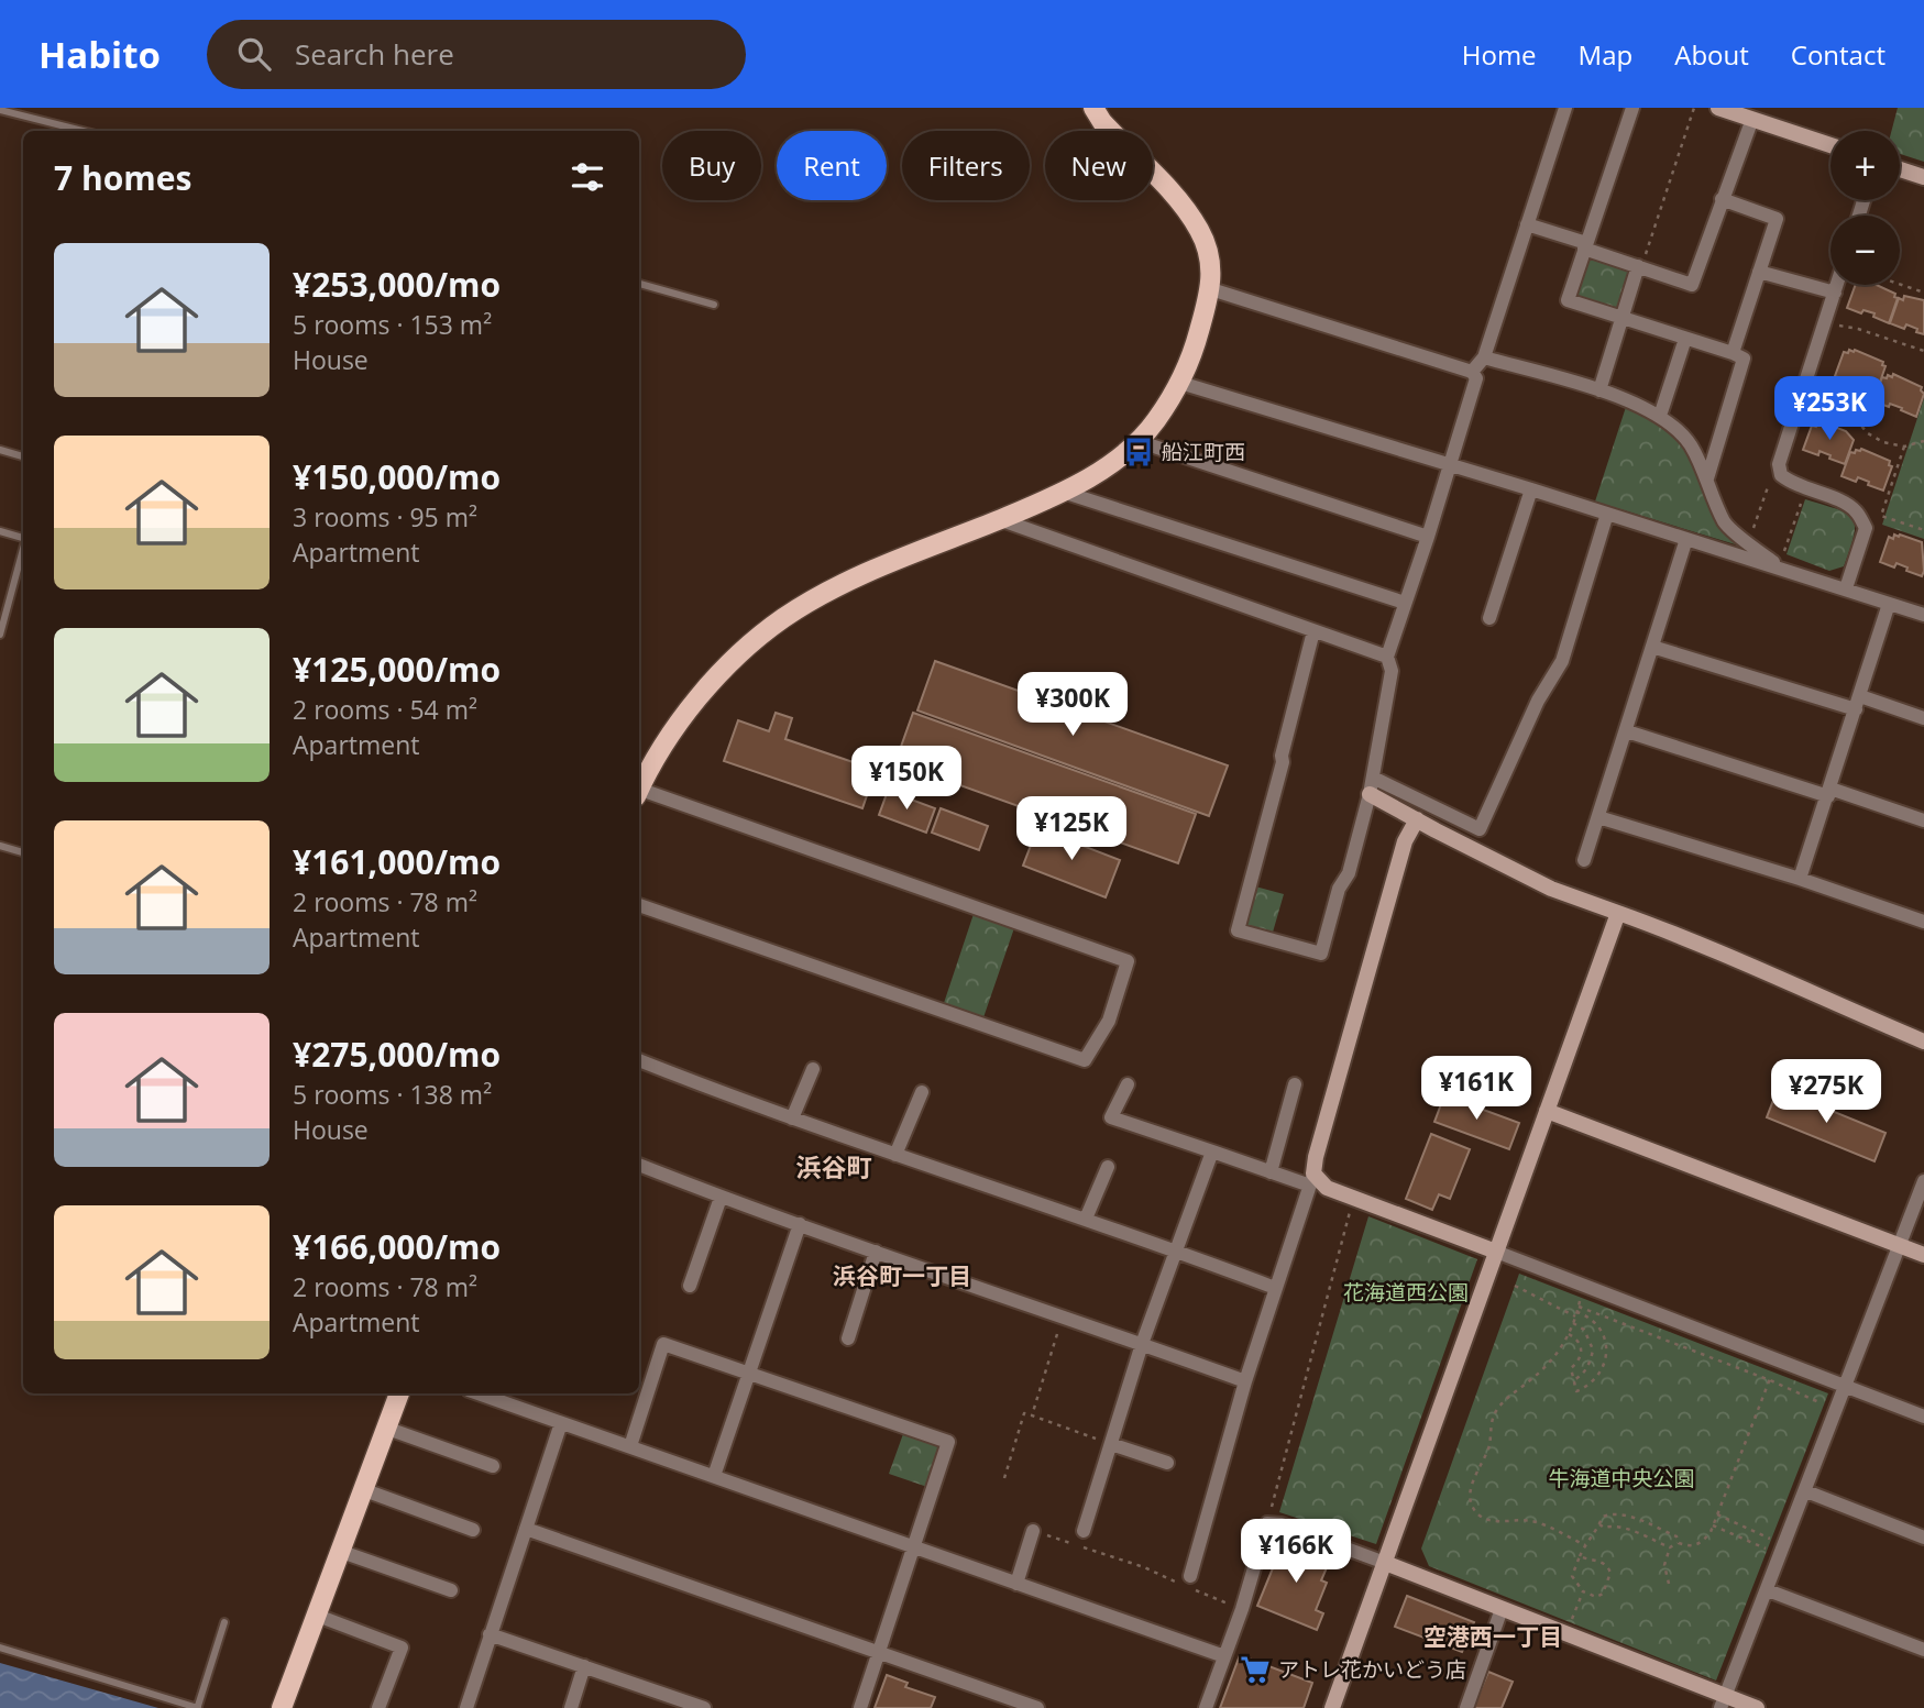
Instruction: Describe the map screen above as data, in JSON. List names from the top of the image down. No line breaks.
{"districts":["浜谷町","浜谷町一丁目","空港西一丁目"],"parks":["花海道西公園","牛海道中央公園"],"places":{"bus stop":["船江町西"],"supermarket":["アトレ花かいどう店"]},"page":{"header":"Habito","search":"Search here","nav":["Home","Map","About","Contact"],"map_buttons":["+","−"],"chip":["Buy","Rent","Filters","New"],"heading":"7 homes","list":[{"name":"¥253,000/mo","note":"5 rooms · 153 m² · House"},{"name":"¥150,000/mo","note":"3 rooms · 95 m² · Apartment"},{"name":"¥125,000/mo","note":"2 rooms · 54 m² · Apartment"},{"name":"¥161,000/mo","note":"2 rooms · 78 m² · Apartment"},{"name":"¥275,000/mo","note":"5 rooms · 138 m² · House"},{"name":"¥166,000/mo","note":"2 rooms · 78 m² · Apartment"}],"price":["¥253K","¥300K","¥150K","¥125K","¥161K","¥275K","¥166K"]}}
